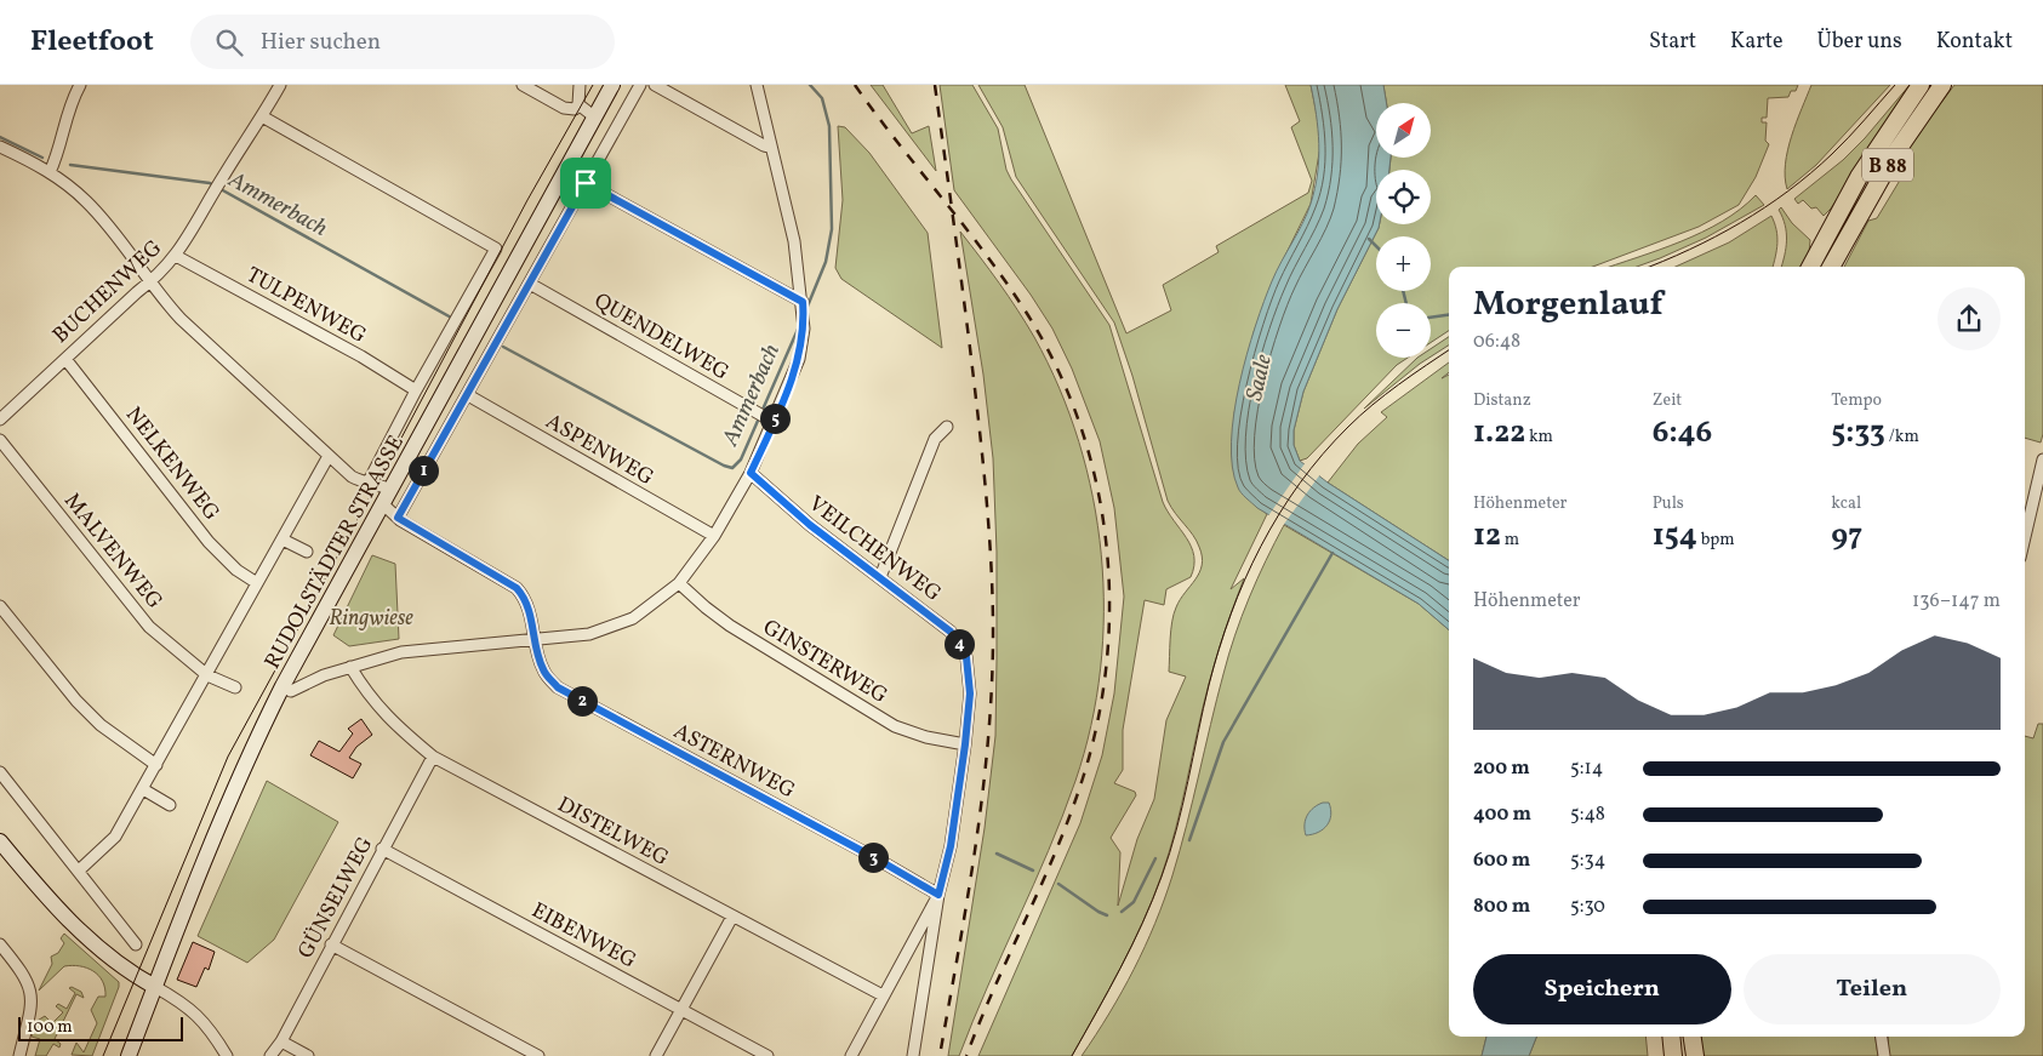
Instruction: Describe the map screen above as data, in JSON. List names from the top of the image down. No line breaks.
{"streets":{"main road":["B 88","RUDOLSTÄDTER STRASSE"],"street":["BUCHENWEG","TULPENWEG","QUENDELWEG","ASPENWEG","NELKENWEG","VEILCHENWEG","MALVENWEG","GINSTERWEG","ASTERNWEG","DISTELWEG","GÜNSELWEG","EIBENWEG"]},"crossings":[["BUCHENWEG","TULPENWEG"],["BUCHENWEG","NELKENWEG"],["QUENDELWEG","RUDOLSTÄDTER STRASSE"],["ASPENWEG","RUDOLSTÄDTER STRASSE"],["VEILCHENWEG","GINSTERWEG"],["VEILCHENWEG","ASTERNWEG"],["RUDOLSTÄDTER STRASSE","ASTERNWEG"],["DISTELWEG","GÜNSELWEG"],["GÜNSELWEG","EIBENWEG"]],"water":["Ammerbach","Saale"],"parks":["Ringwiese"],"scale_bar":"100 m","north":"top right","page":{"header":"Fleetfoot","search":"Hier suchen","nav":["Start","Karte","Über uns","Kontakt"],"map_buttons":["+","−"],"heading":["Morgenlauf","06:48"],"stats":[["Distanz","1.22 km"],["Zeit","6:46"],["Tempo","5:33 /km"],["Höhenmeter","12 m"],["Puls","154 bpm"],["kcal","97"]],"pins":["5","1","4","2","3"],"chart":["Höhenmeter","136–147 m"],"list":[{"name":"200 m","note":"5:14"},{"name":"400 m","note":"5:48"},{"name":"600 m","note":"5:34"},{"name":"800 m","note":"5:30"}],"buttons":["Speichern","Teilen"],"scale":"100 m"}}
